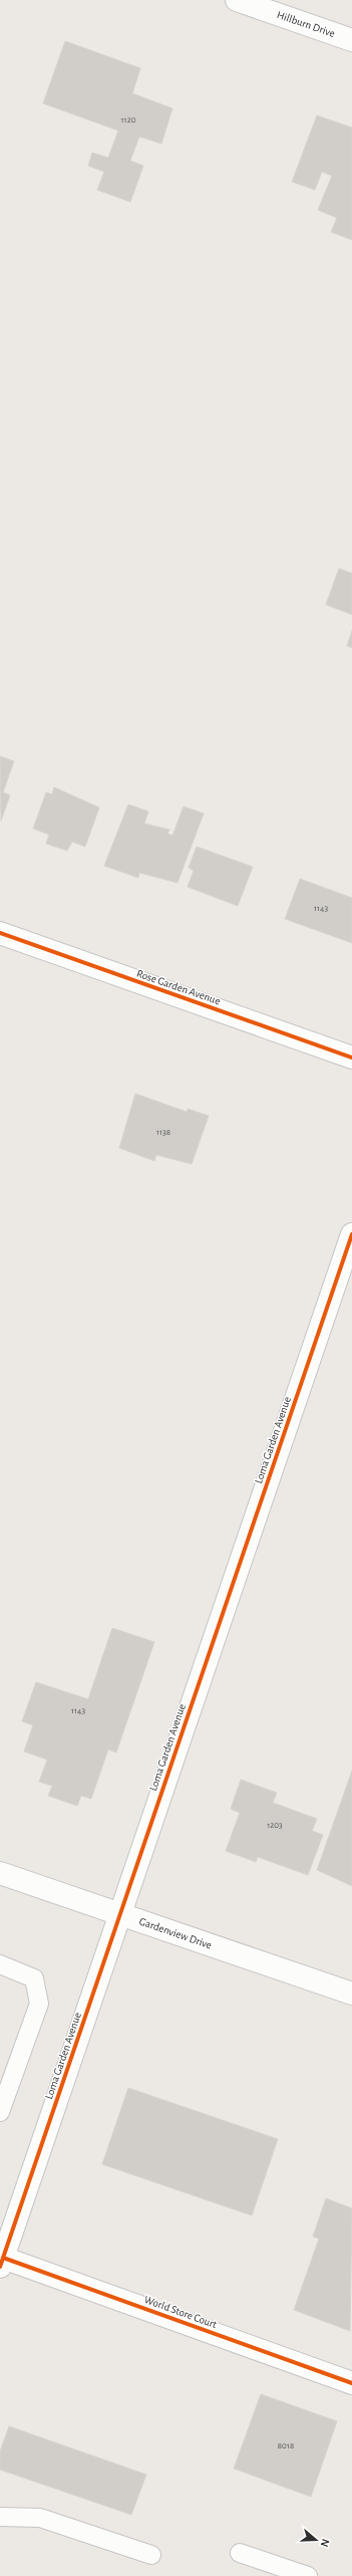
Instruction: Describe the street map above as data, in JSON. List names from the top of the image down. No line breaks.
{"streets":{"street":["Hillburn Drive","Rose Garden Avenue","Loma Garden Avenue","Gardenview Drive","World Store Court"]},"crossings":[["Loma Garden Avenue","Gardenview Drive"],["Loma Garden Avenue","World Store Court"]],"house_numbers":["1120","1143","1138","1143","1203","8018"],"north":"right"}
